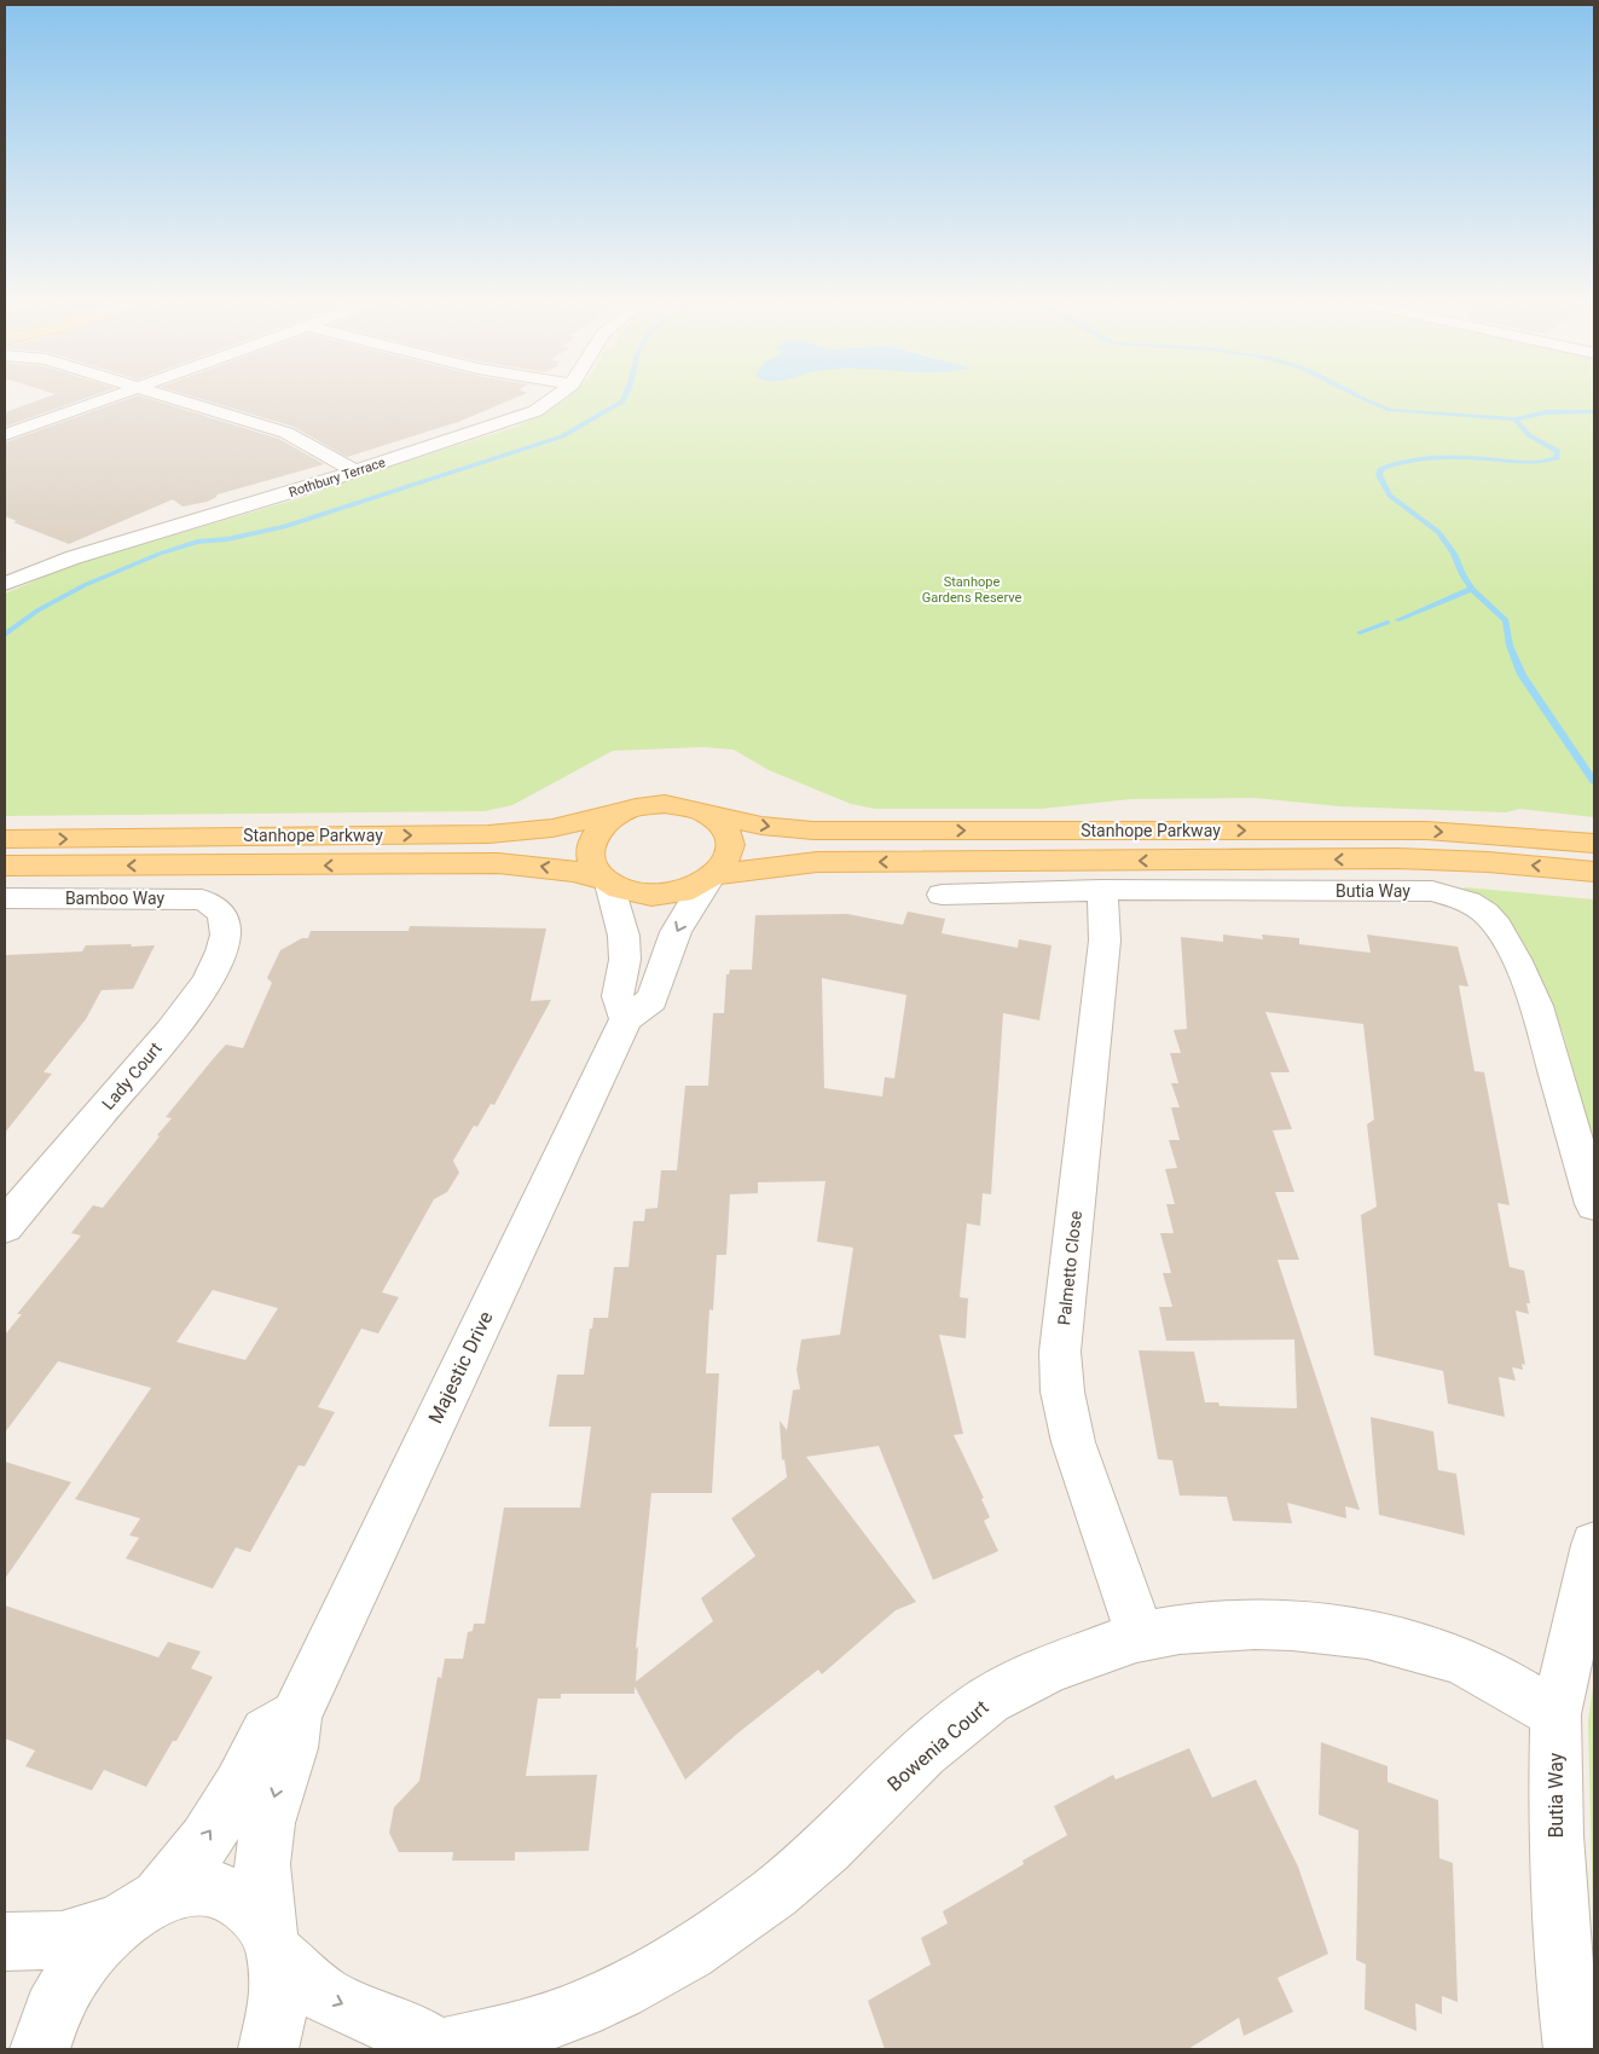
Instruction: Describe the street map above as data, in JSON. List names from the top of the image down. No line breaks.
{"streets":{"main road":["Stanhope Parkway"],"street":["Rothbury Terrace","Butia Way","Bamboo Way","Lady Court","Palmetto Close","Majestic Drive","Bowenia Court"]},"crossings":[["Stanhope Parkway","Majestic Drive"],["Butia Way","Palmetto Close"],["Butia Way","Bowenia Court"],["Bamboo Way","Lady Court"],["Palmetto Close","Bowenia Court"],["Majestic Drive","Bowenia Court"]],"parks":["Stanhope Gardens Reserve"]}
